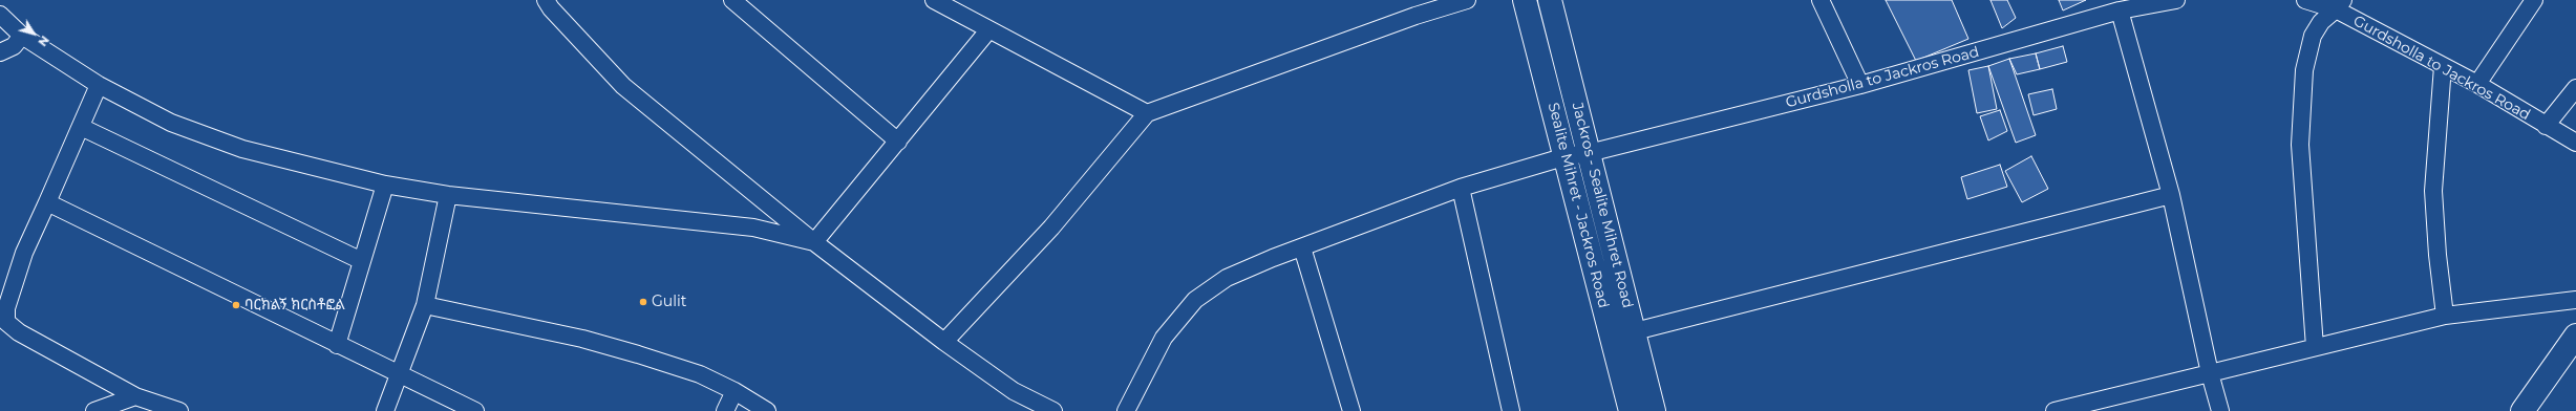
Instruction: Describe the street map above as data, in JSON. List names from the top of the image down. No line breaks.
{"streets":{"main road":["Sealite Mihret - Jackros Road","Jackros - Sealite Mihret Road"],"street":["Gurdsholla to Jackros Road"]},"crossings":[["Gurdsholla to Jackros Road","Sealite Mihret - Jackros Road"],["Gurdsholla to Jackros Road","Jackros - Sealite Mihret Road"],["Sealite Mihret - Jackros Road","Jackros - Sealite Mihret Road"]],"places":["Gulit","ባርክልኝ ክርስቶፎል"],"north":"bottom right"}
